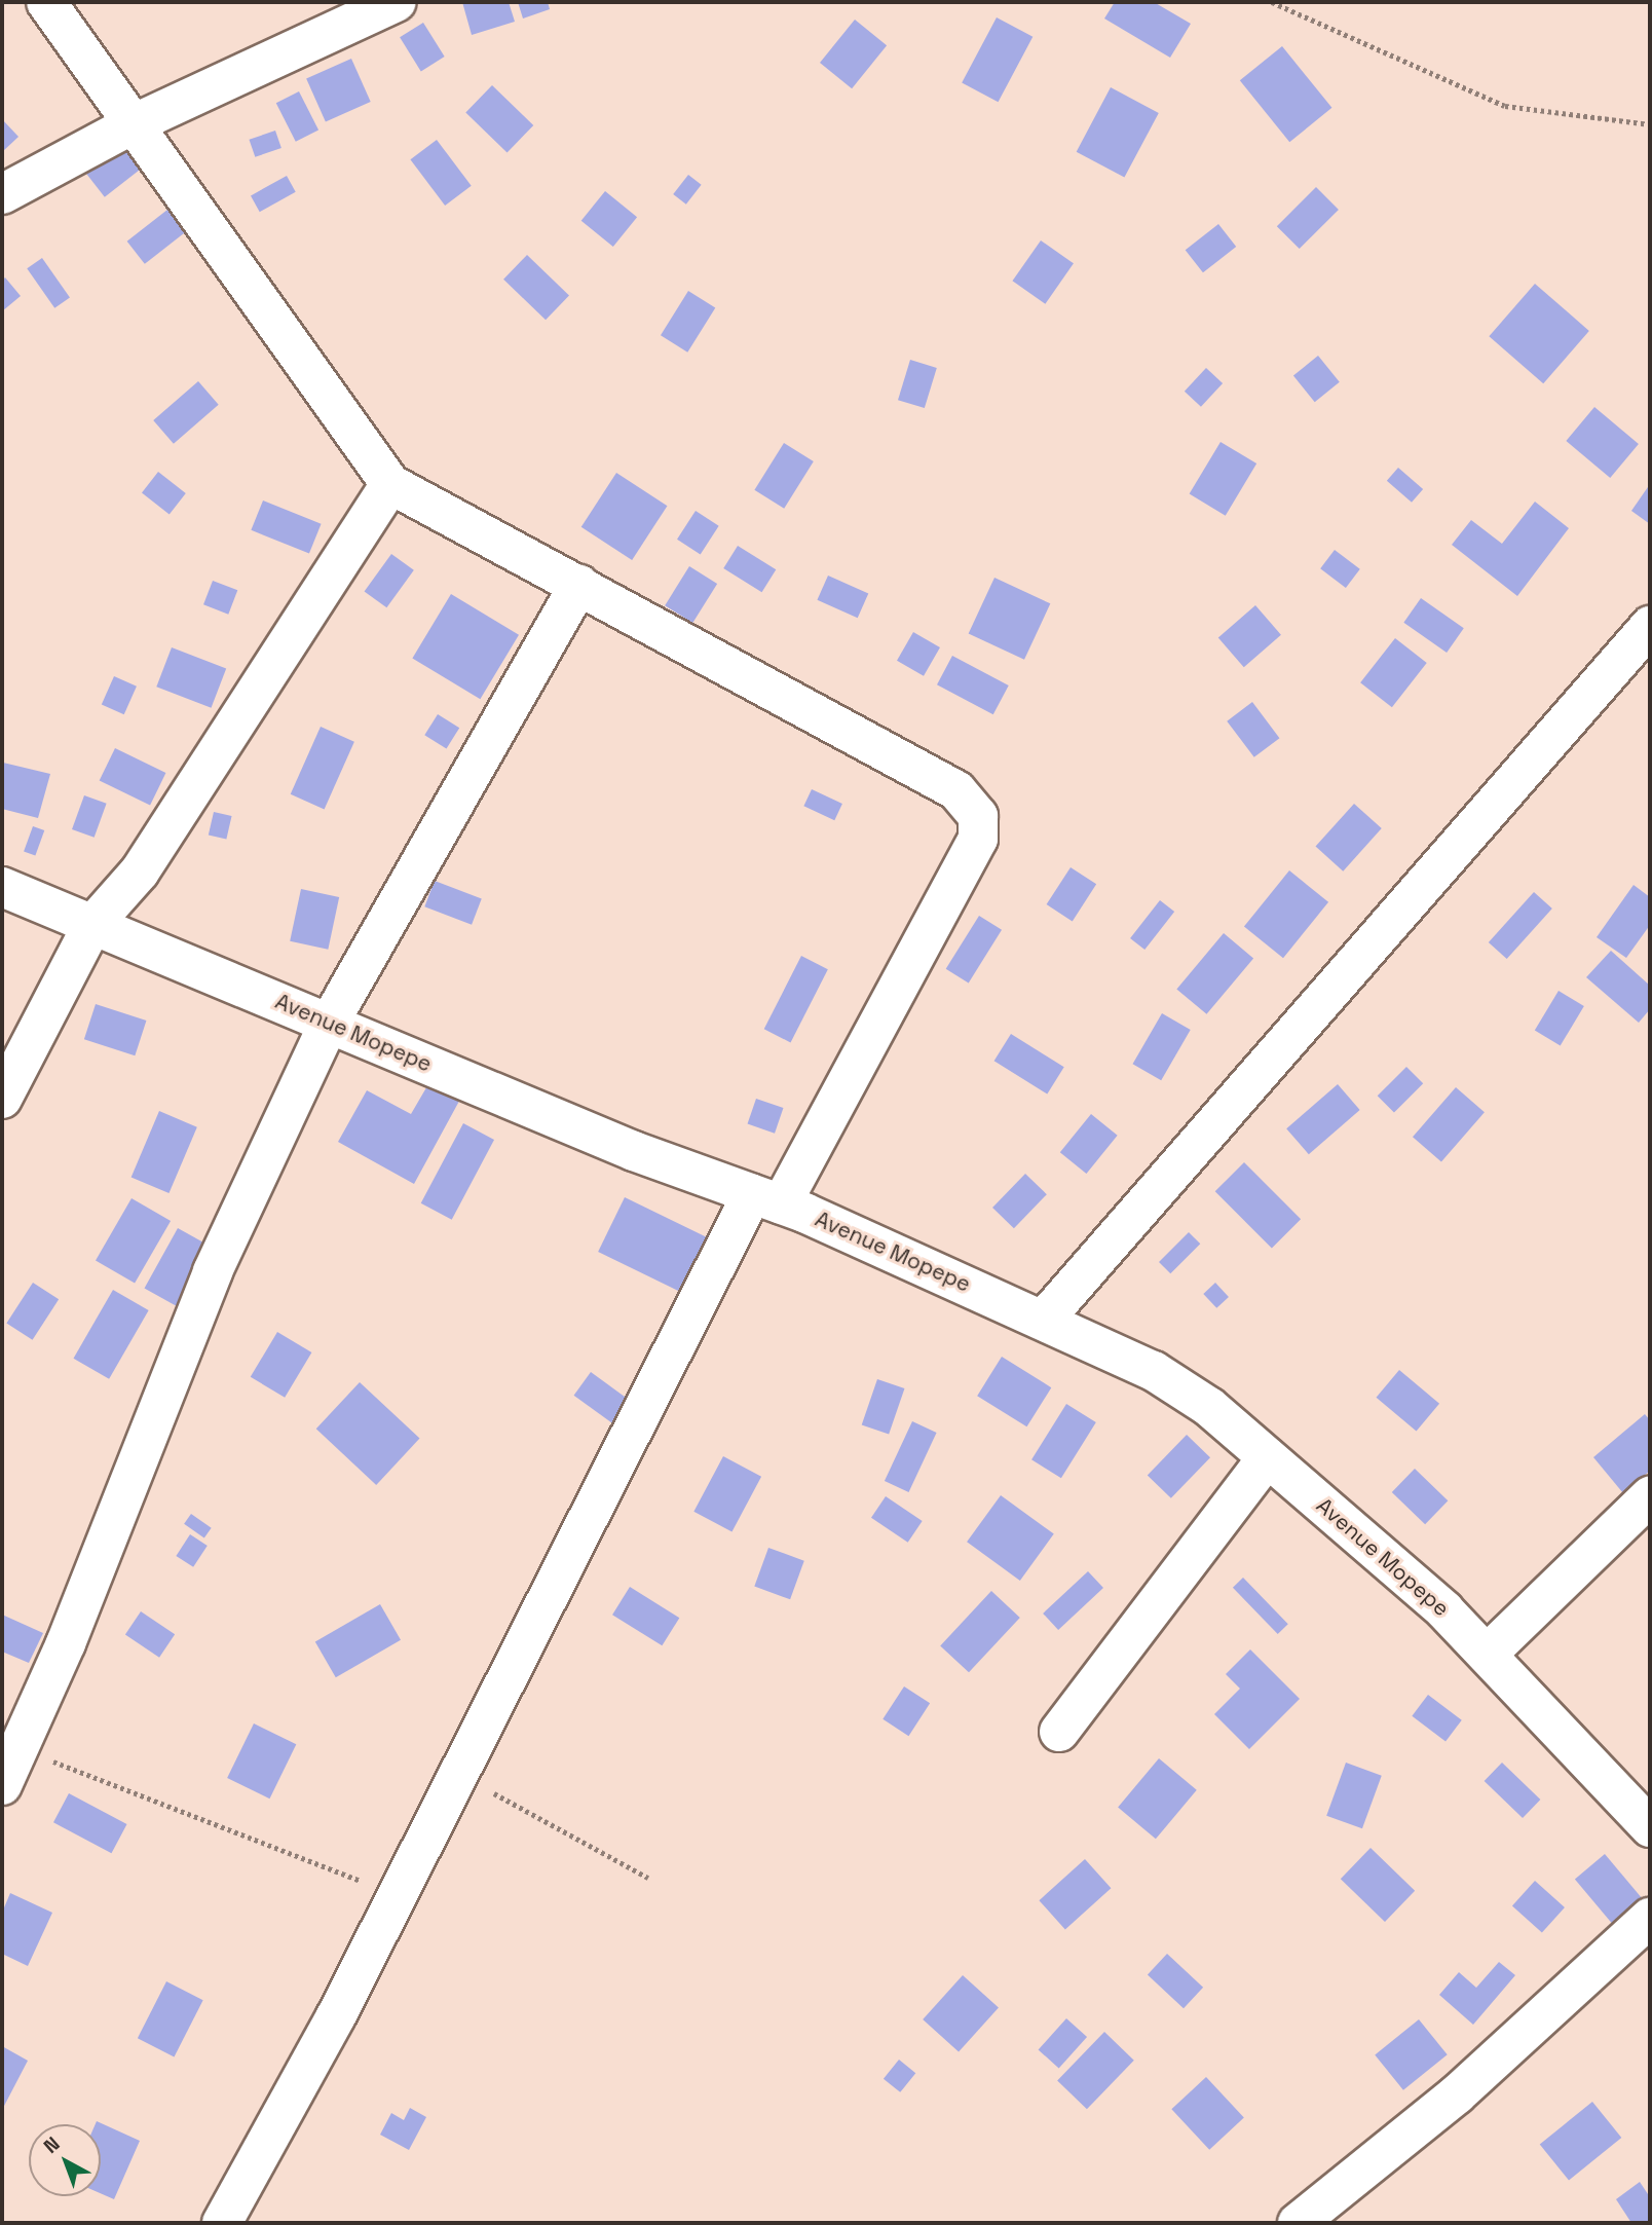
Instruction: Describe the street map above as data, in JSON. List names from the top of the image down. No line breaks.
{"streets":{"street":["Avenue Mopepe"]},"north":"top left"}
